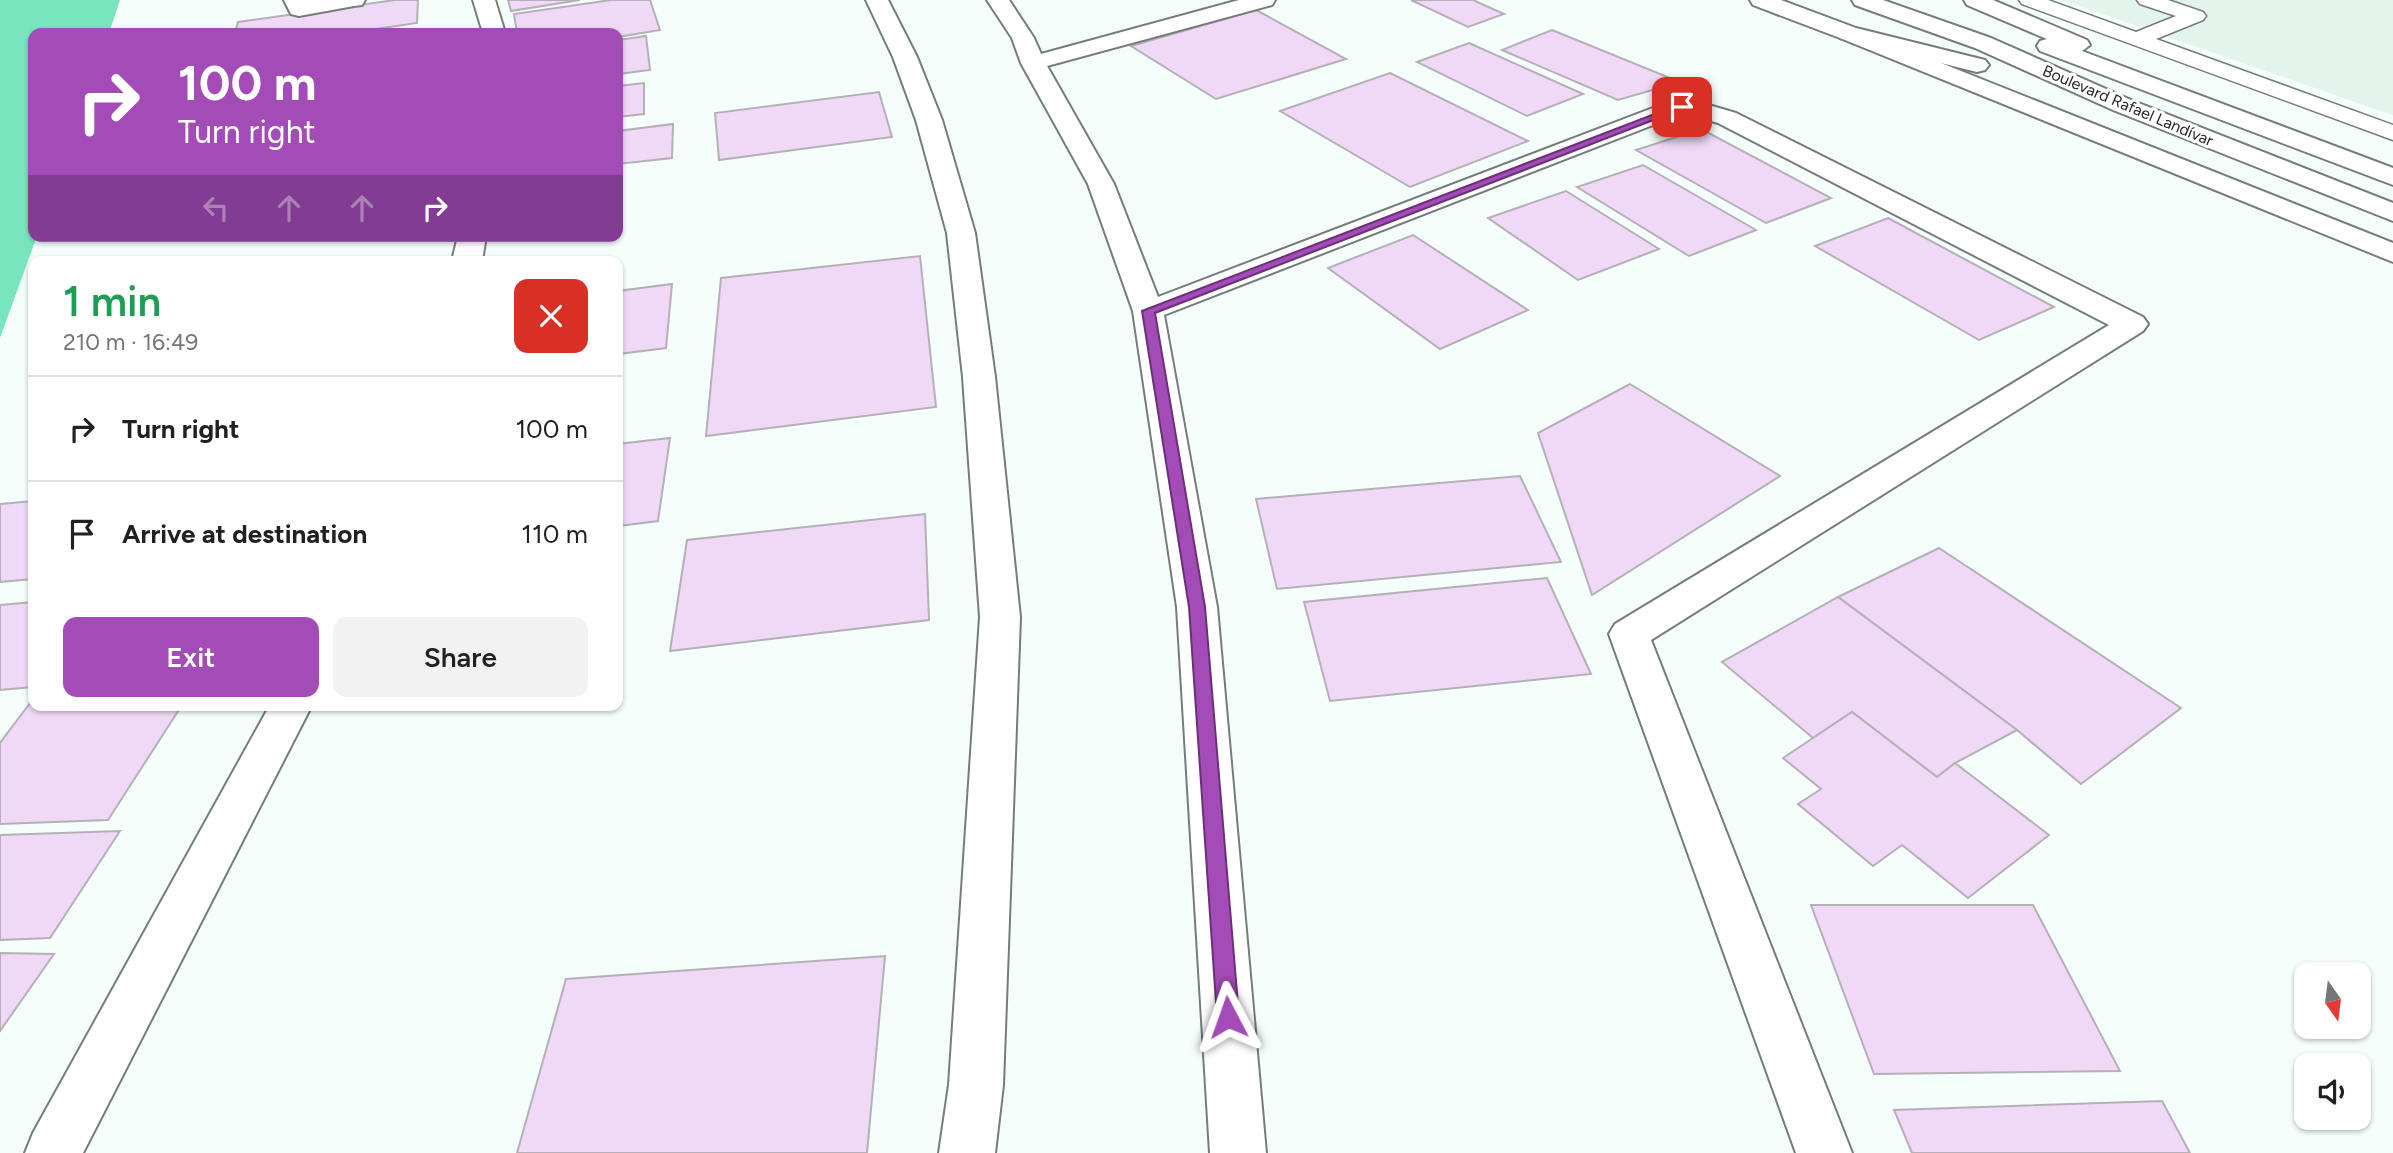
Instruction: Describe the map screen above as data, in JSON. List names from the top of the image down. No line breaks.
{"streets":{"street":["Boulevard Rafael Landívar"]},"north":"bottom","page":{"turn":["100 m","Turn right"],"heading":["1 min","210 m · 16:49"],"list":[{"name":"Turn right","value":"100 m"},{"name":"Arrive at destination","value":"110 m"}],"buttons":["Exit","Share"]}}
